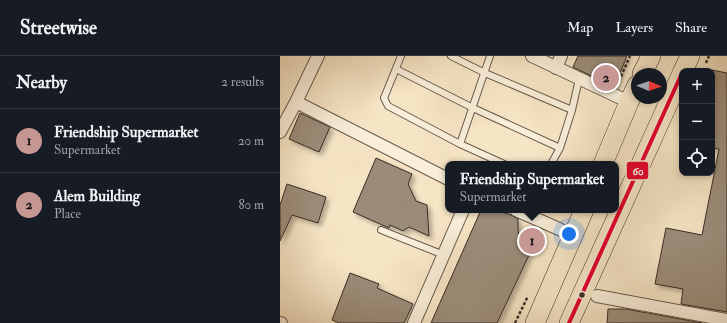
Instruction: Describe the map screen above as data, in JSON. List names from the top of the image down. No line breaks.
{"lines":["transit line 60"],"north":"right","page":{"header":"Streetwise","nav":["Map","Layers","Share"],"heading":["Nearby","2 results"],"pins":["2","1"],"map_buttons":["+","−"],"list":[{"mark":"1","name":"Friendship Supermarket","note":"Supermarket","value":"20 m"},{"mark":"2","name":"Alem Building","note":"Place","value":"80 m"}],"popup":["Friendship Supermarket","Supermarket"]}}
